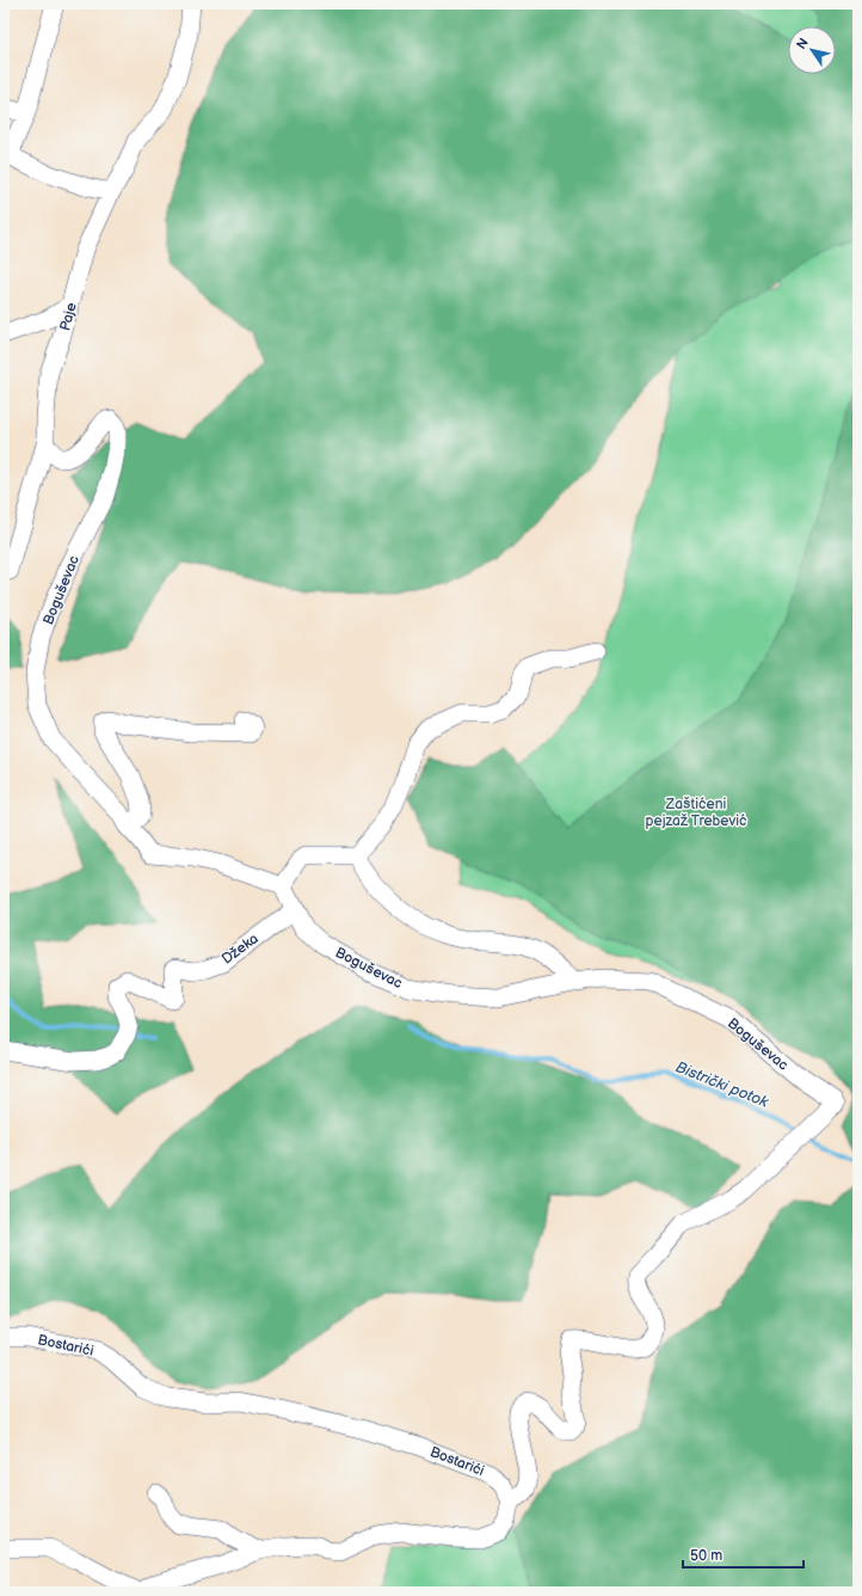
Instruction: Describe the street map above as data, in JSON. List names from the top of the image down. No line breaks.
{"streets":{"street":["Paje","Boguševac","Džeka","Bostarići"]},"crossings":[["Paje","Boguševac"],["Boguševac","Džeka"],["Boguševac","Bostarići"]],"water":["Bistrički potok"],"parks":["Zaštićeni pejzaž Trebević"],"scale_bar":"50 m","north":"top left"}
